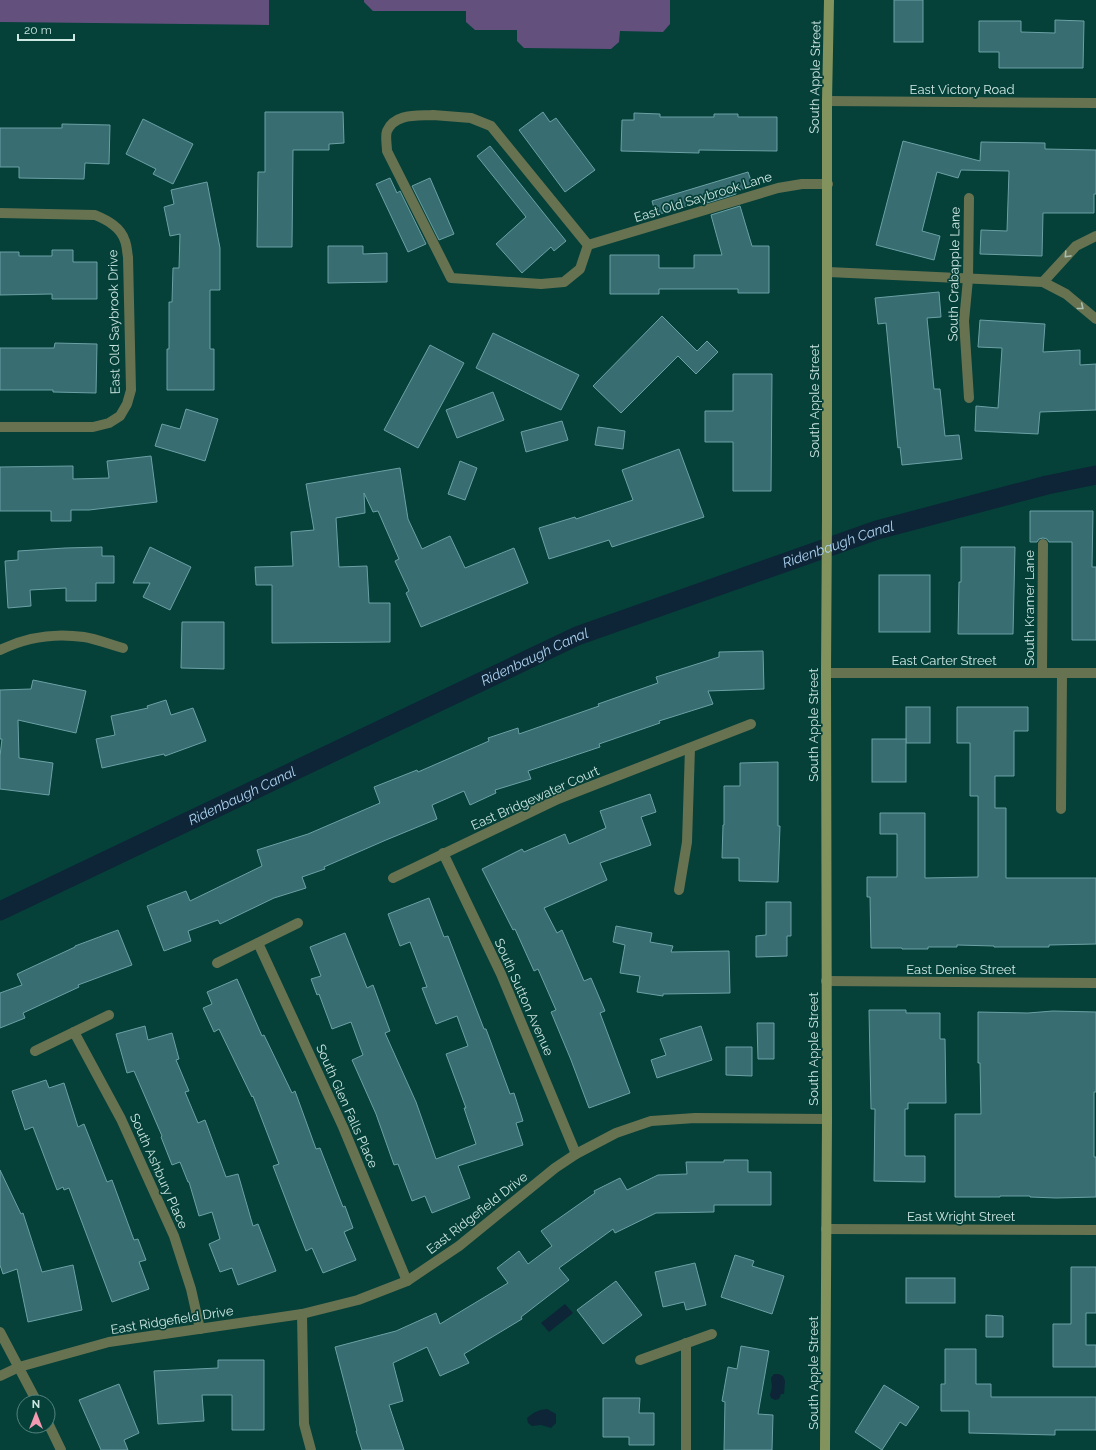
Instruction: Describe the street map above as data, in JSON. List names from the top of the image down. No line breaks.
{"streets":{"main road":["South Apple Street"],"street":["East Victory Road","East Old Saybrook Lane","South Crabapple Lane","East Old Saybrook Drive","South Kramer Lane","East Carter Street","East Bridgewater Court","East Denise Street","South Sutton Avenue","South Glen Falls Place","South Ashbury Place","East Ridgefield Drive","East Wright Street"]},"crossings":[["South Apple Street","East Victory Road"],["South Apple Street","East Old Saybrook Lane"],["South Apple Street","East Carter Street"],["South Apple Street","East Denise Street"],["South Apple Street","East Ridgefield Drive"],["South Apple Street","East Wright Street"],["South Kramer Lane","East Carter Street"],["East Bridgewater Court","South Sutton Avenue"],["South Sutton Avenue","East Ridgefield Drive"],["South Glen Falls Place","East Ridgefield Drive"],["South Ashbury Place","East Ridgefield Drive"]],"water":["Ridenbaugh Canal"],"scale_bar":"20 m","north":"top"}
